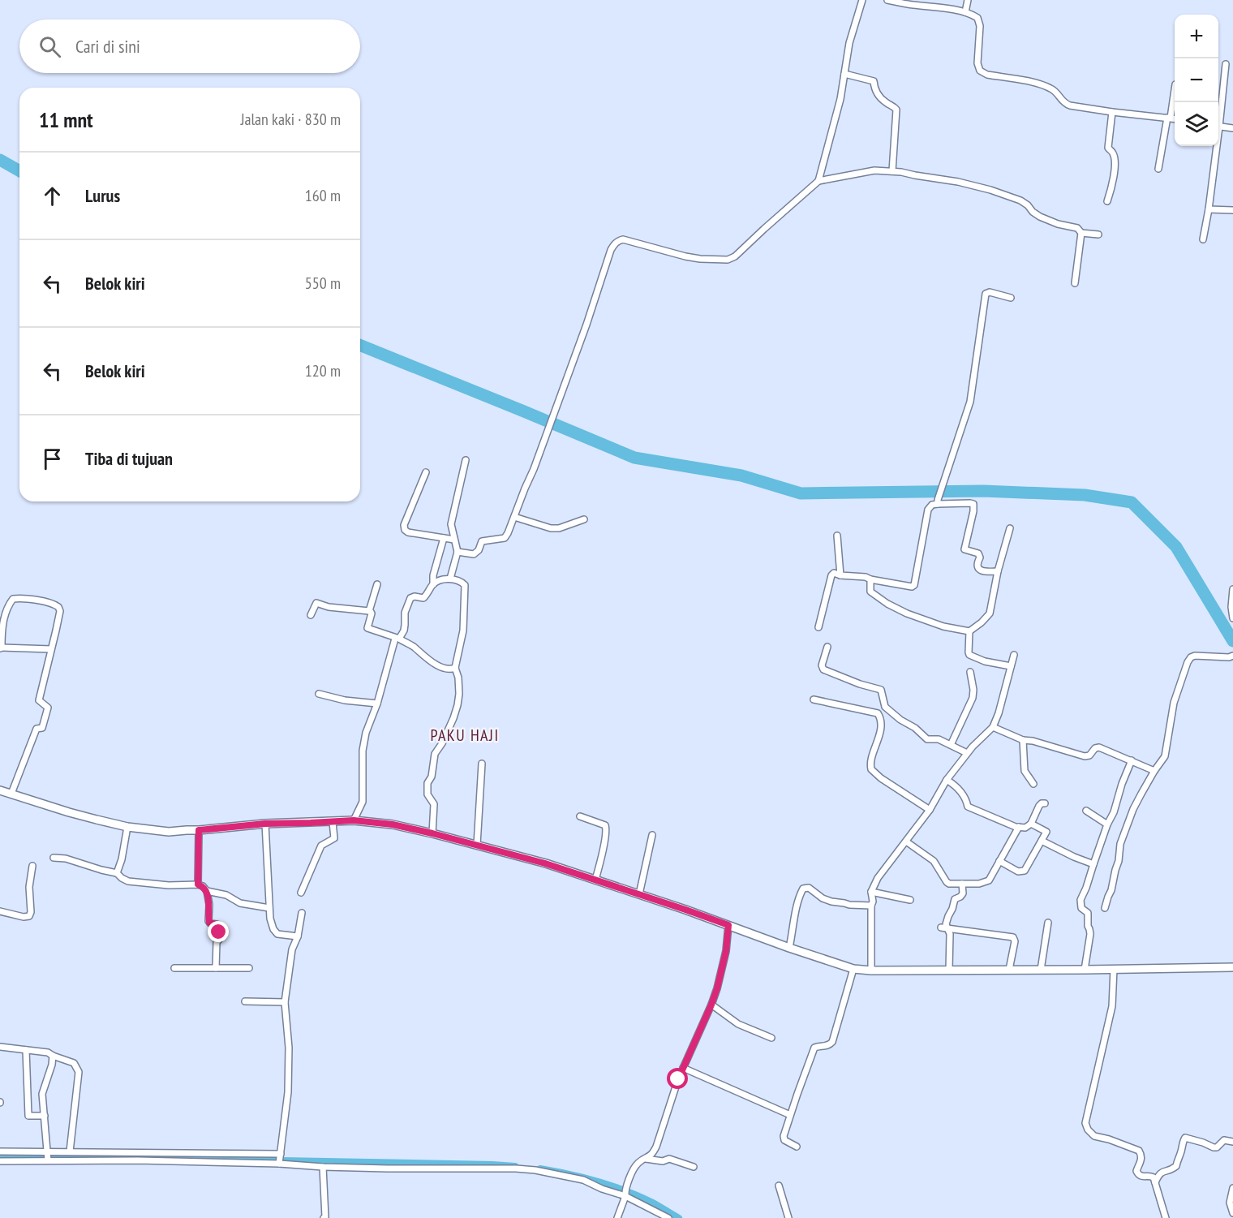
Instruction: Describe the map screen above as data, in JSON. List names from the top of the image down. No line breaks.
{"districts":["PAKU HAJI"],"page":{"map_buttons":["+","−"],"search":"Cari di sini","heading":["11 mnt","Jalan kaki · 830 m"],"list":[["Lurus","160 m"],["Belok kiri","550 m"],["Belok kiri","120 m"],"Tiba di tujuan"]}}
